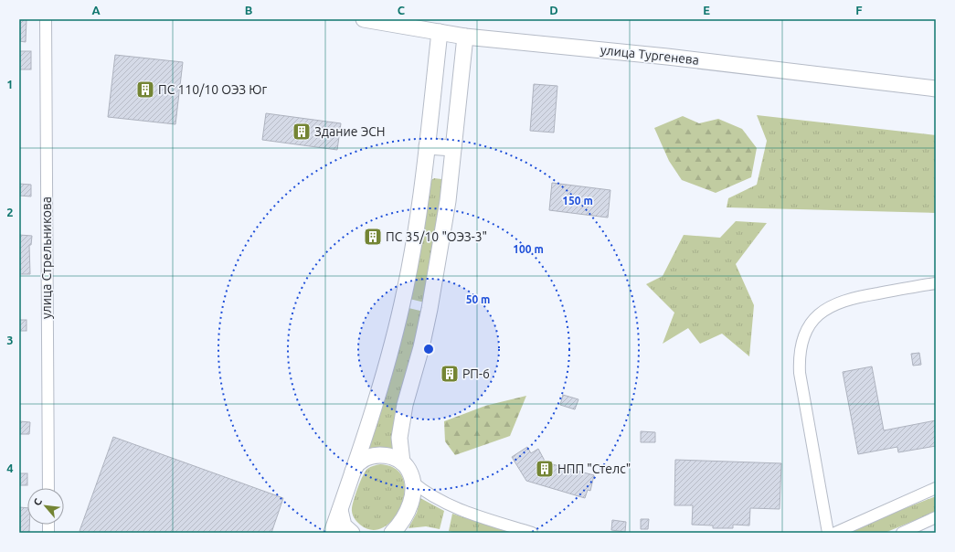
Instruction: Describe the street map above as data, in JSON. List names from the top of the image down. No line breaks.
{"streets":{"street":["улица Тургенева","улица Стрельникова"]},"places":{"building":["ПС 110/10 ОЭЗ Юг","Здание ЭСН","ПС 35/10 \"ОЭЗ-3\"","РП-6","НПП \"Стелс\""]},"north":"top left","grid":{"columns":["A","B","C","D","E","F"],"rows":["1","2","3","4"]},"rings":["150 m","100 m","50 m"]}
